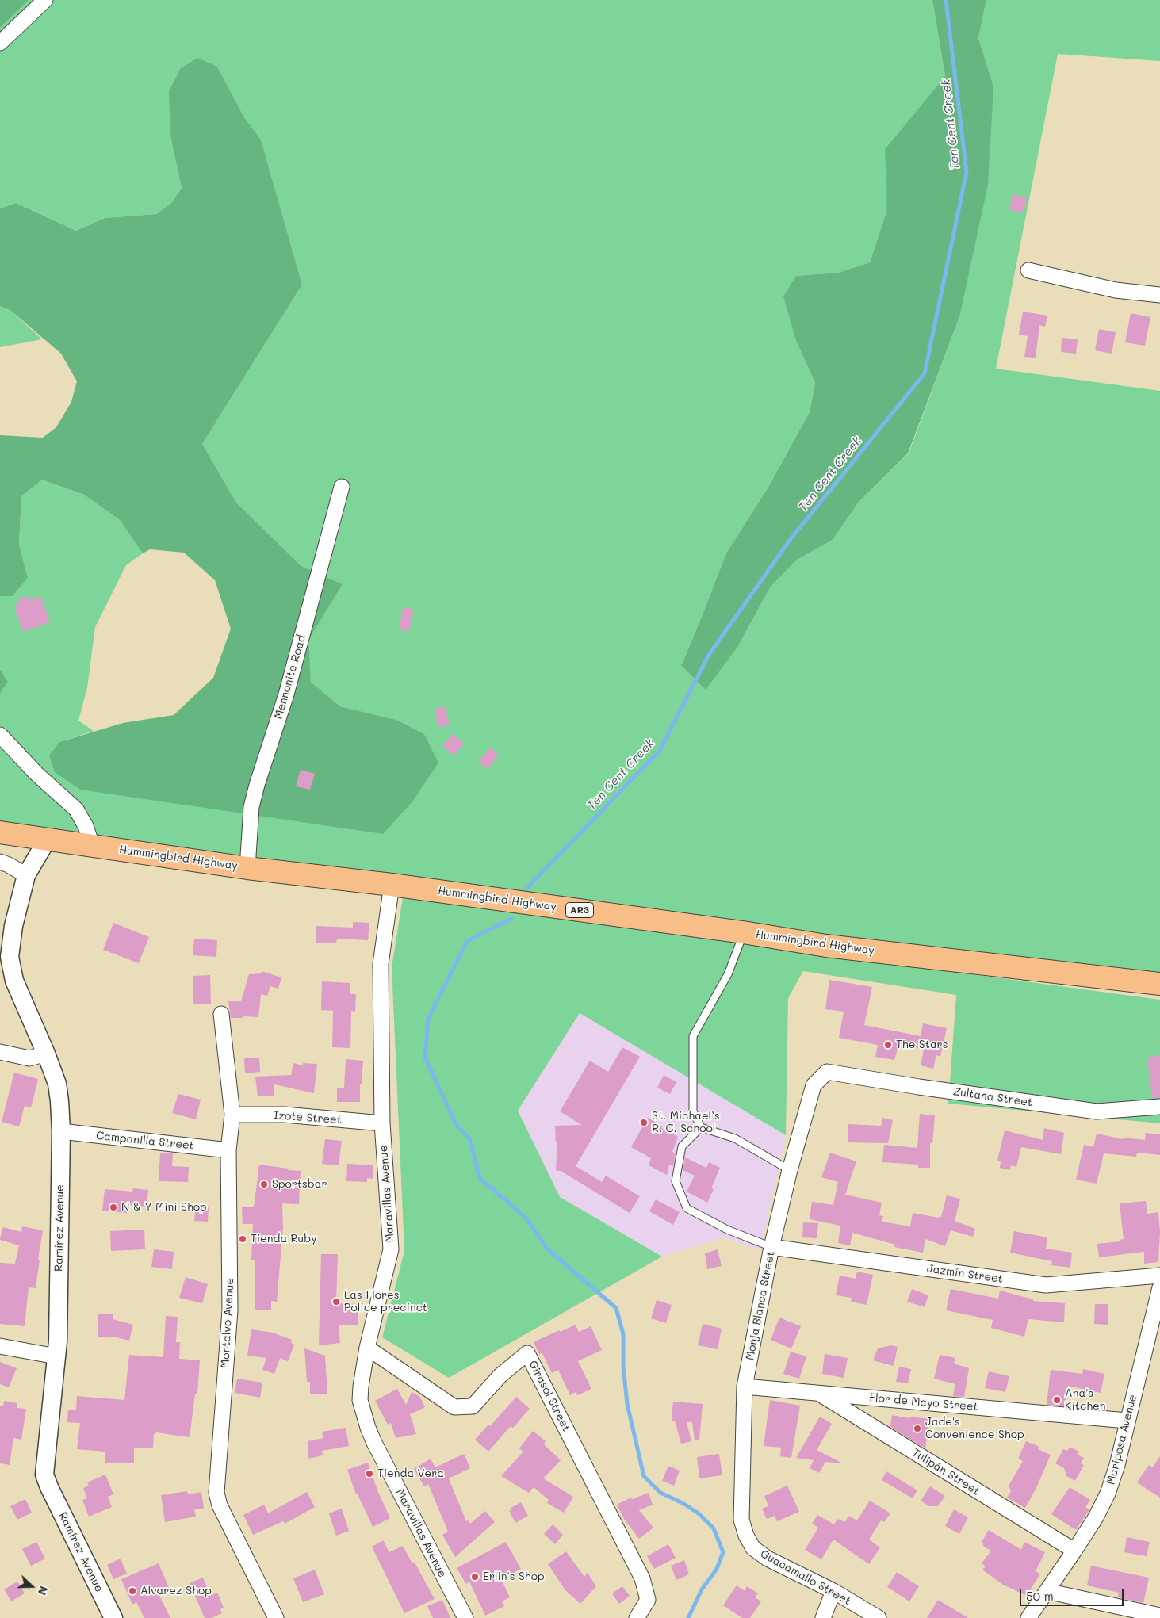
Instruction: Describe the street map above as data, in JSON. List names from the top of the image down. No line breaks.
{"streets":{"main road":["Hummingbird Highway","AR3"],"street":["Mennonite Road","Zultana Street","Izote Street","Campanilla Street","Maravillas Avenue","Ramírez Avenue","Jazmín Street","Monja Blanca Street","Montalvo Avenue","Girasol Street","Flor de Mayo Street","Mariposa Avenue","Tulipán Street","Guacamallo Street"]},"crossings":[["Mennonite Road","Hummingbird Highway"],["Hummingbird Highway","Maravillas Avenue"],["Hummingbird Highway","Ramírez Avenue"],["Zultana Street","Monja Blanca Street"],["Izote Street","Maravillas Avenue"],["Izote Street","Montalvo Avenue"],["Campanilla Street","Ramírez Avenue"],["Campanilla Street","Montalvo Avenue"],["Maravillas Avenue","Girasol Street"],["Jazmín Street","Monja Blanca Street"],["Monja Blanca Street","Flor de Mayo Street"],["Monja Blanca Street","Guacamallo Street"],["Flor de Mayo Street","Mariposa Avenue"],["Flor de Mayo Street","Tulipán Street"],["Mariposa Avenue","Tulipán Street"]],"water":["Ten Cent Creek"],"places":["The Stars","St. Michael’s R. C. School","Sportsbar","N & Y Mini Shop","Tienda Ruby","Las Flores Police precinct","Ana's Kitchen","Jade's Convenience Shop","Tienda Vera","Erlin's Shop","Alvarez Shop"],"scale_bar":"50 m","north":"right"}
